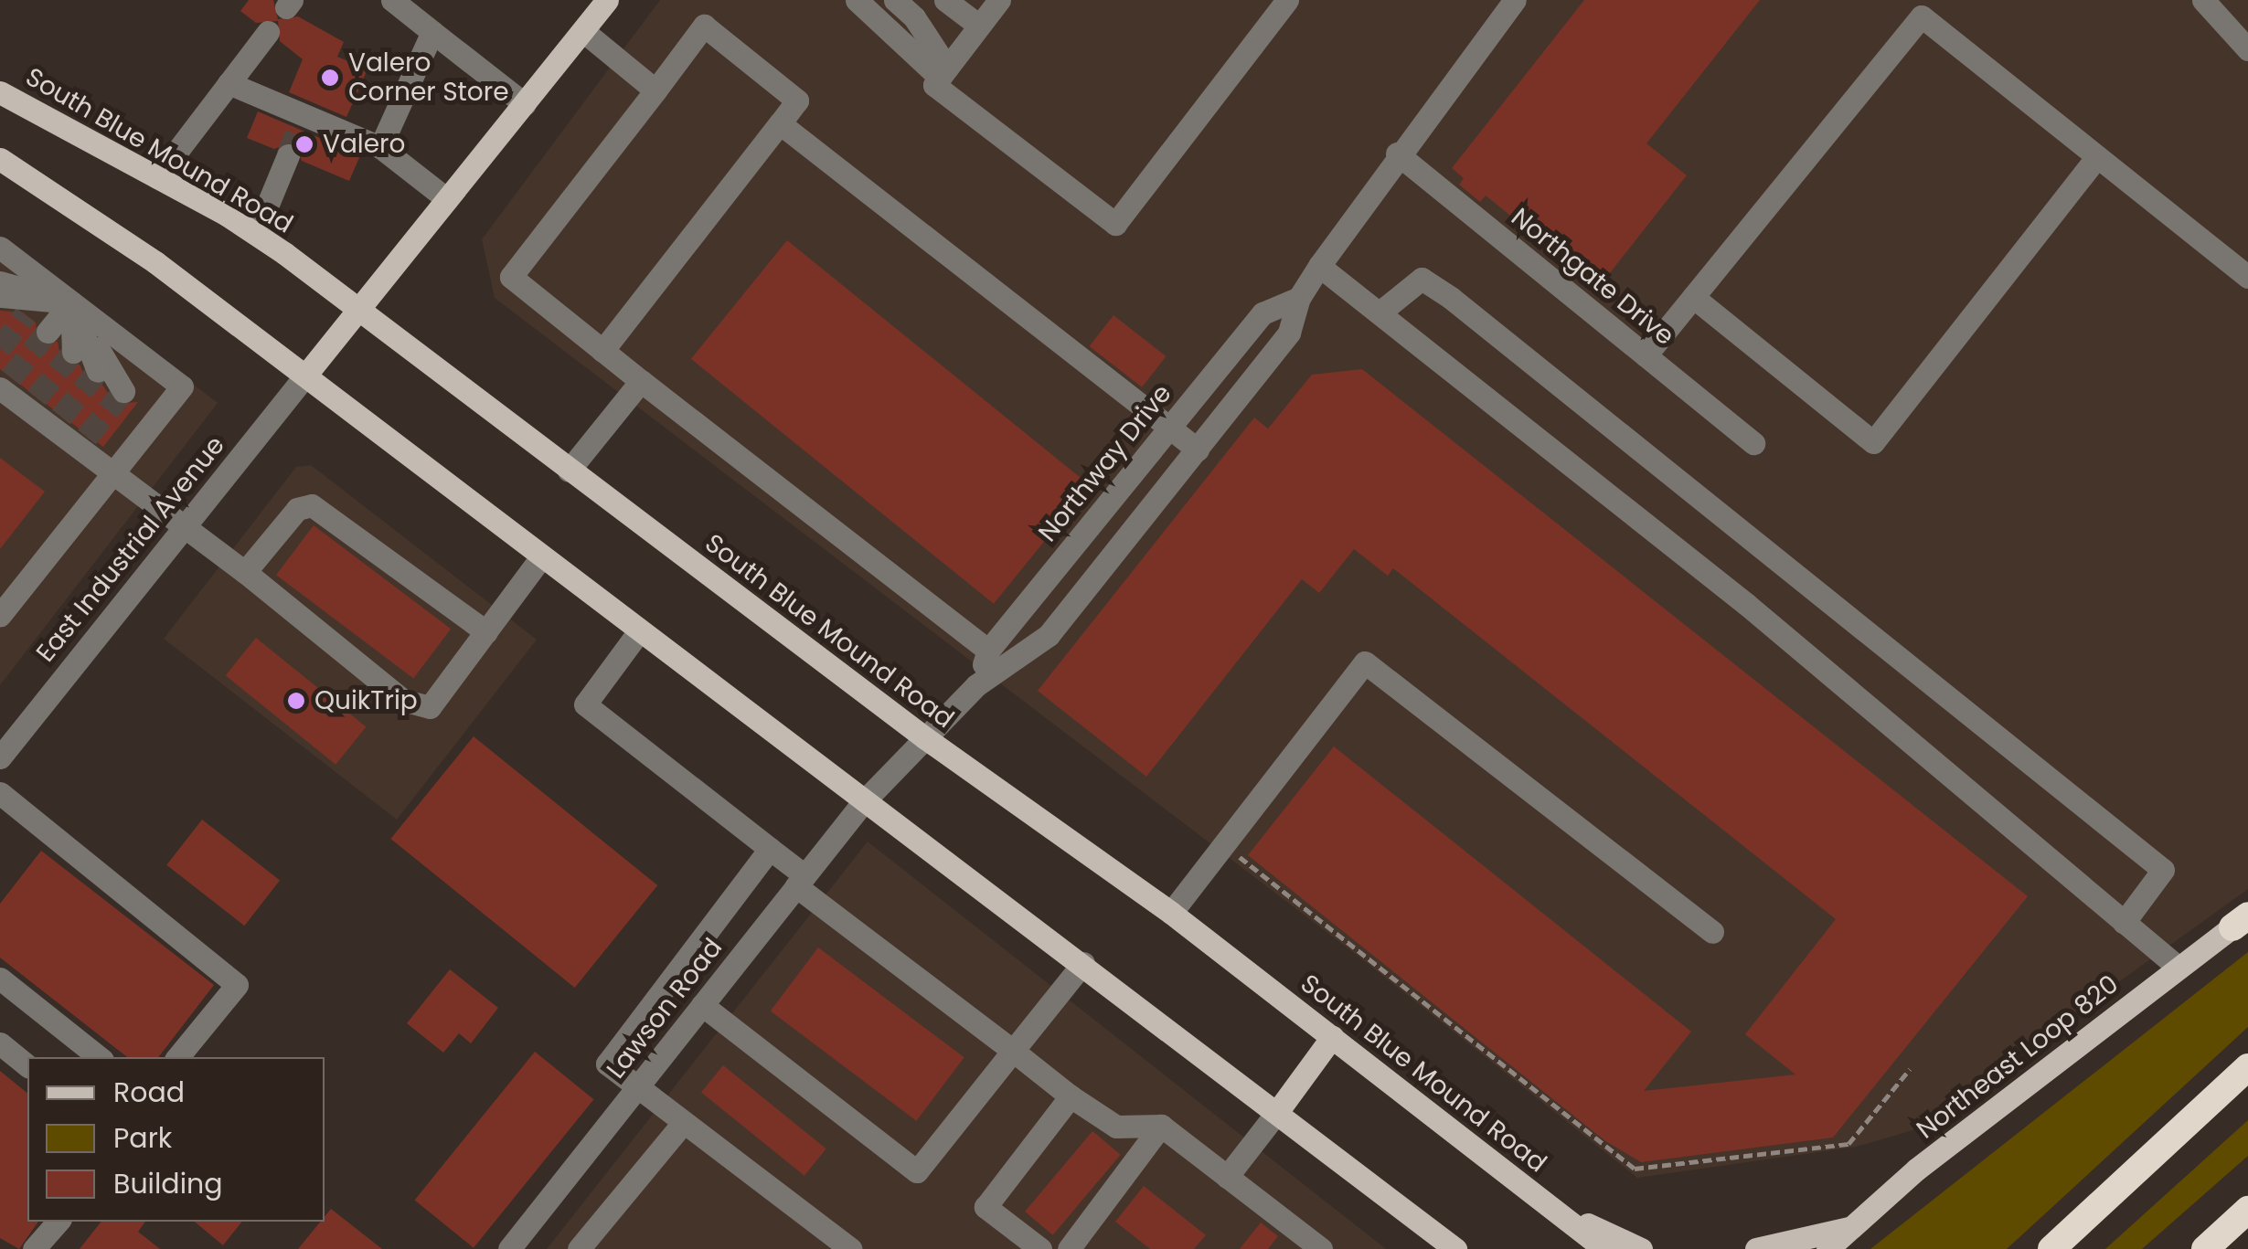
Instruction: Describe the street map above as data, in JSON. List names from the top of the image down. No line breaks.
{"streets":{"main road":["South Blue Mound Road","Northeast Loop 820"],"street":["Northgate Drive","Northway Drive","East Industrial Avenue","Lawson Road"]},"crossings":[["South Blue Mound Road","Northway Drive"],["Northgate Drive","Northway Drive"],["Northway Drive","Lawson Road"]],"places":["Valero Corner Store","Valero","QuikTrip"],"legend":["Road","Park","Building"]}
